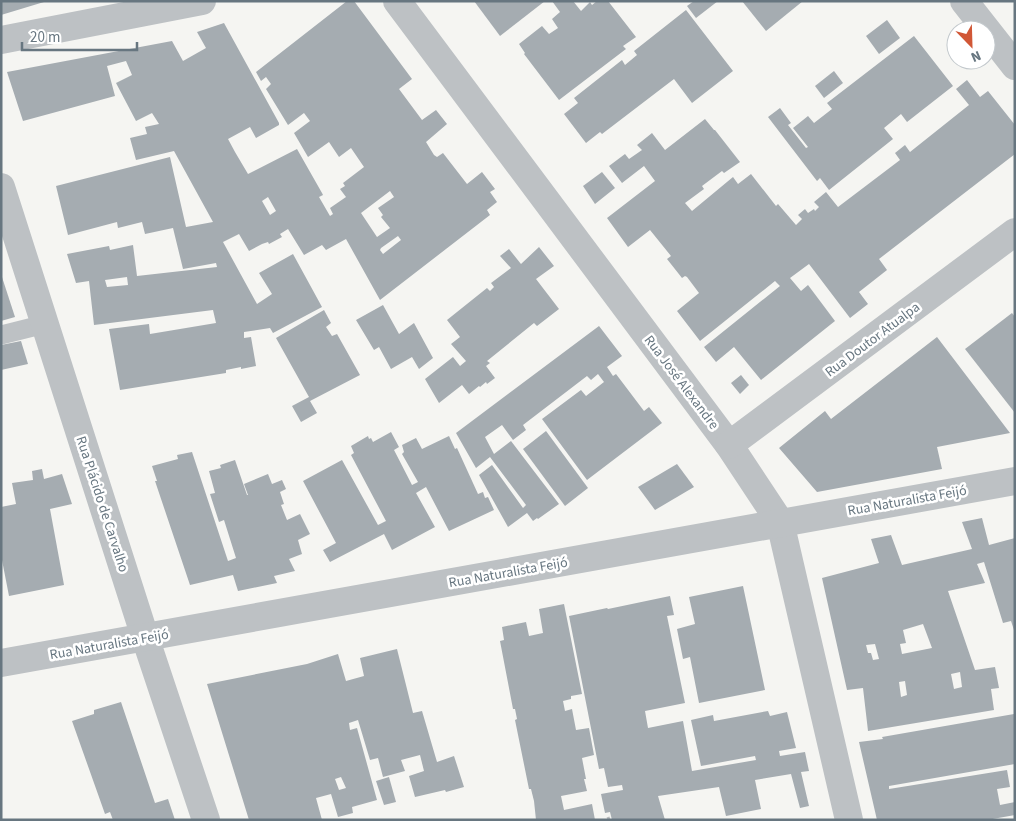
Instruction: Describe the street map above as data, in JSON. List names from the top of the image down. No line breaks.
{"streets":{"street":["Rua Doutor Atualpa","Rua José Alexandre","Rua Naturalista Feijó","Rua Plácido de Carvalho"]},"crossings":[["Rua Doutor Atualpa","Rua José Alexandre"],["Rua José Alexandre","Rua Naturalista Feijó"],["Rua Naturalista Feijó","Rua Plácido de Carvalho"]],"scale_bar":"20 m","north":"bottom right"}
